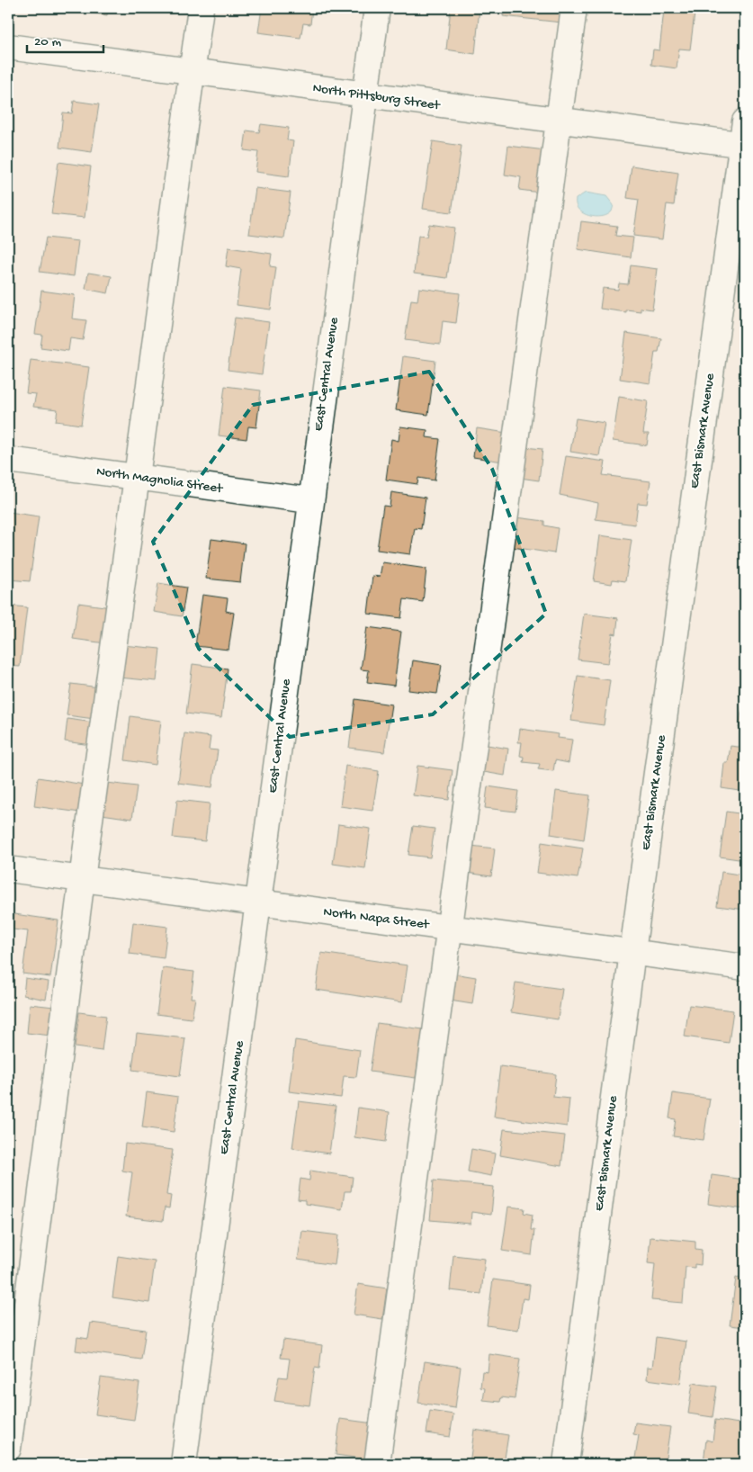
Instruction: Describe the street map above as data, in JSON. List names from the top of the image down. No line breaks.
{"streets":{"street":["North Pittsburg Street","East Central Avenue","East Bismark Avenue","North Magnolia Street","North Napa Street"]},"crossings":[["North Pittsburg Street","East Central Avenue"],["North Pittsburg Street","East Bismark Avenue"],["East Central Avenue","North Magnolia Street"],["East Central Avenue","North Napa Street"],["East Bismark Avenue","North Napa Street"]],"scale_bar":"20 m"}
